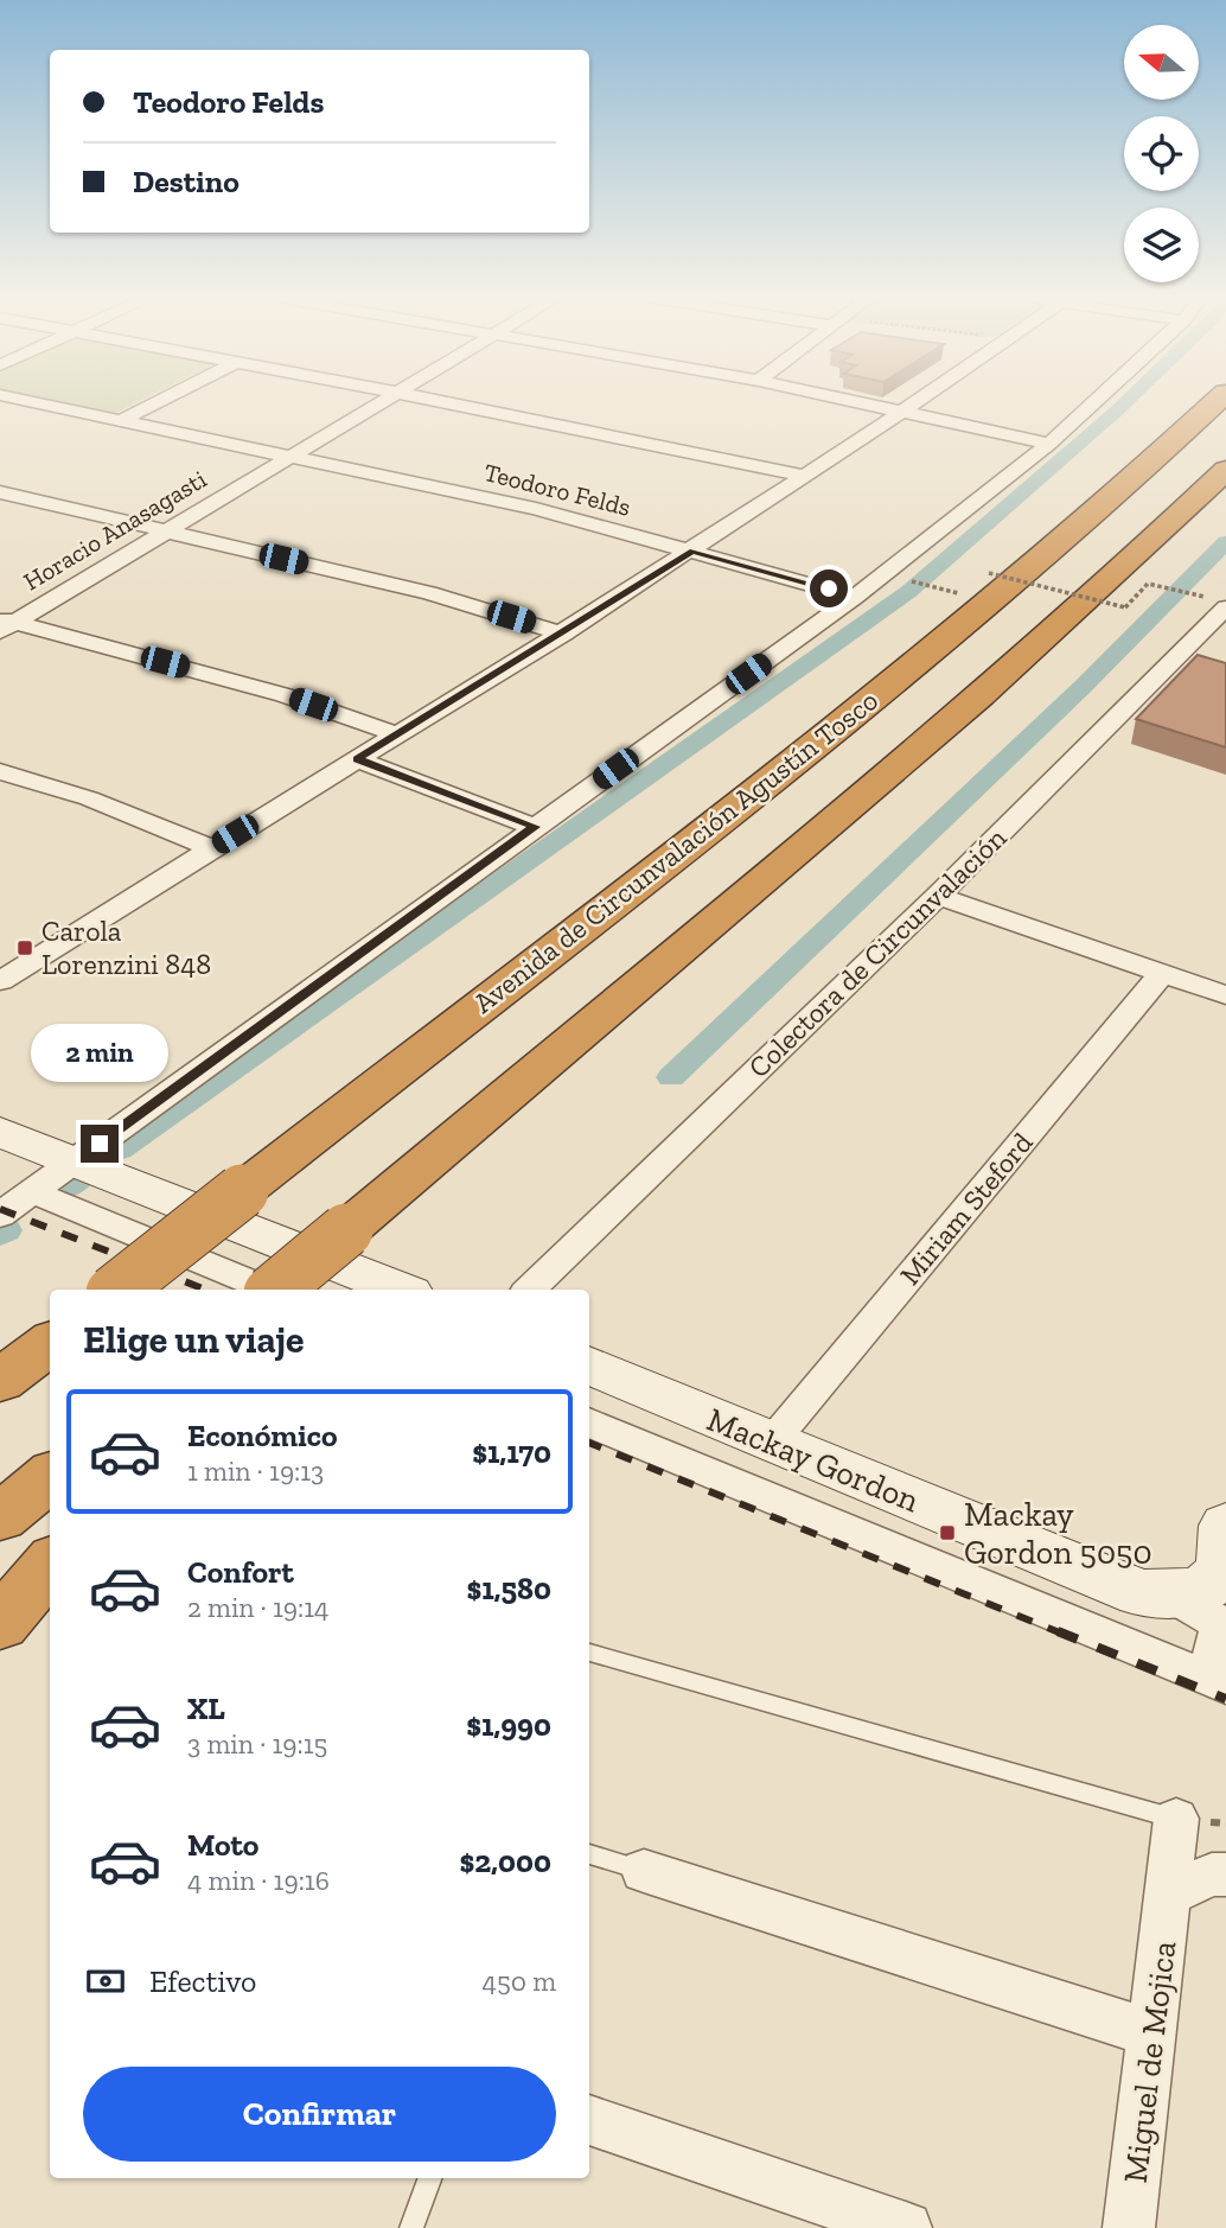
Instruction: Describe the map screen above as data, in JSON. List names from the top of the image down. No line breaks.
{"streets":{"highway":["Avenida de Circunvalación Agustín Tosco"],"main road":["Mackay Gordon"],"street":["Teodoro Felds","Horacio Anasagasti","Colectora de Circunvalación","Miriam Steford","Miguel de Mojica"]},"crossings":[["Teodoro Felds","Horacio Anasagasti"],["Miriam Steford","Mackay Gordon"]],"places":{"transit":["Carola Lorenzini 848","Mackay Gordon 5050"]},"north":"left","page":{"banner":["Teodoro Felds","Destino"],"bubble":"2 min","heading":"Elige un viaje","list":[{"name":"Económico","note":"1 min · 19:13","value":"$1,170"},{"name":"Confort","note":"2 min · 19:14","value":"$1,580"},{"name":"XL","note":"3 min · 19:15","value":"$1,990"},{"name":"Moto","note":"4 min · 19:16","value":"$2,000"}],"pay":["Efectivo","450 m"],"buttons":"Confirmar"}}
